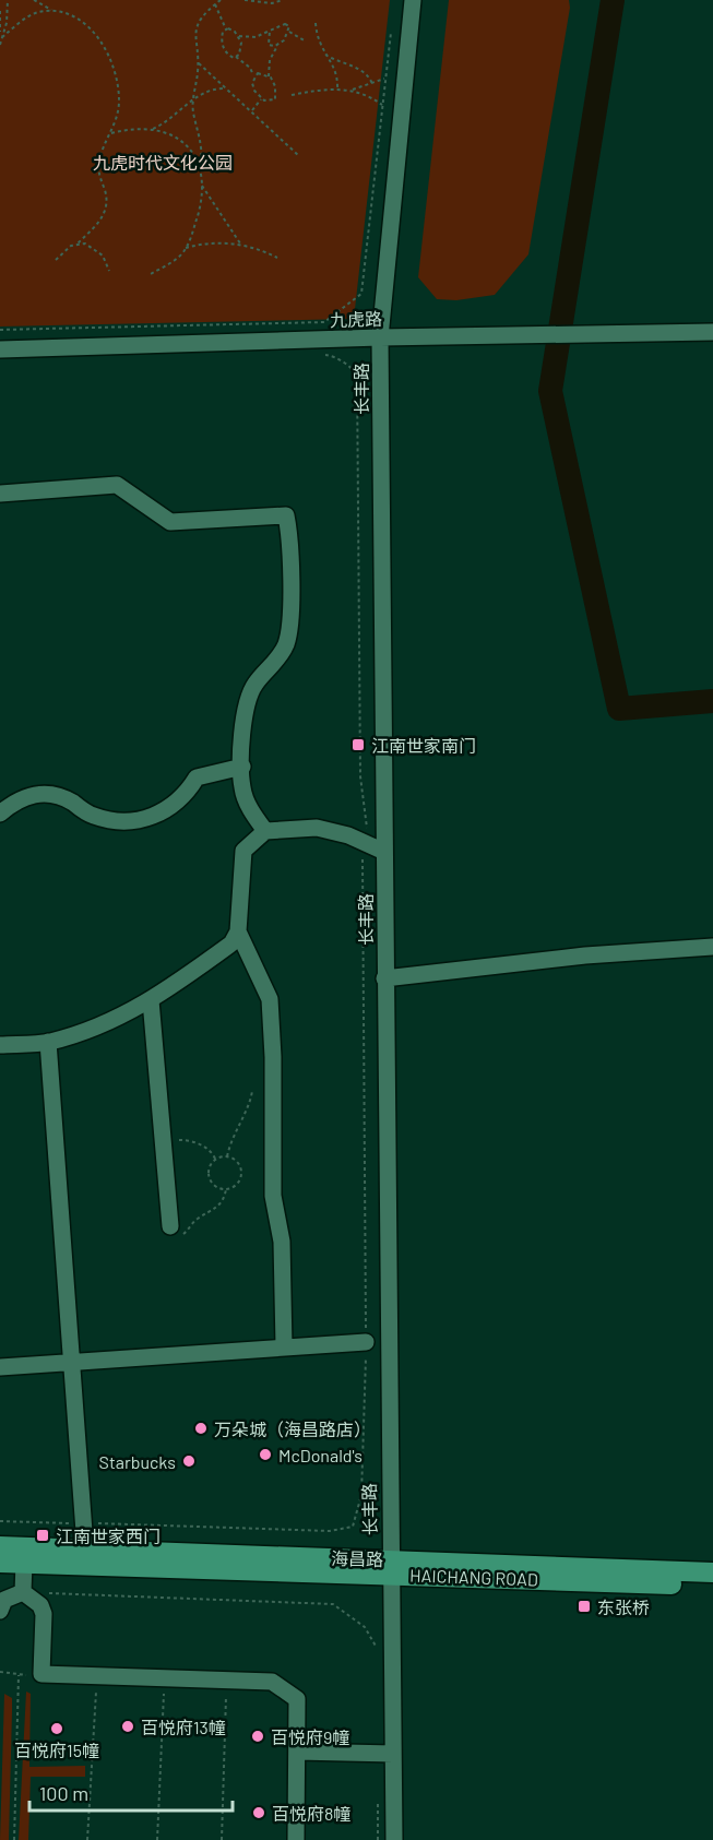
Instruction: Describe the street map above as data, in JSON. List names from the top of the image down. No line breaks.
{"streets":{"main road":["海昌路","HAICHANG ROAD"],"street":["九虎路","长丰路"]},"crossings":[["九虎路","长丰路"],["长丰路","海昌路"],["长丰路","HAICHANG ROAD"],["海昌路","HAICHANG ROAD"]],"parks":["九虎时代文化公园"],"places":{"transit":["江南世家南门","江南世家西门","东张桥"],"other":["万朵城（海昌路店）","McDonald's","Starbucks","百悦府13幢","百悦府15幢","百悦府9幢","百悦府8幢"]},"scale_bar":"100 m"}
